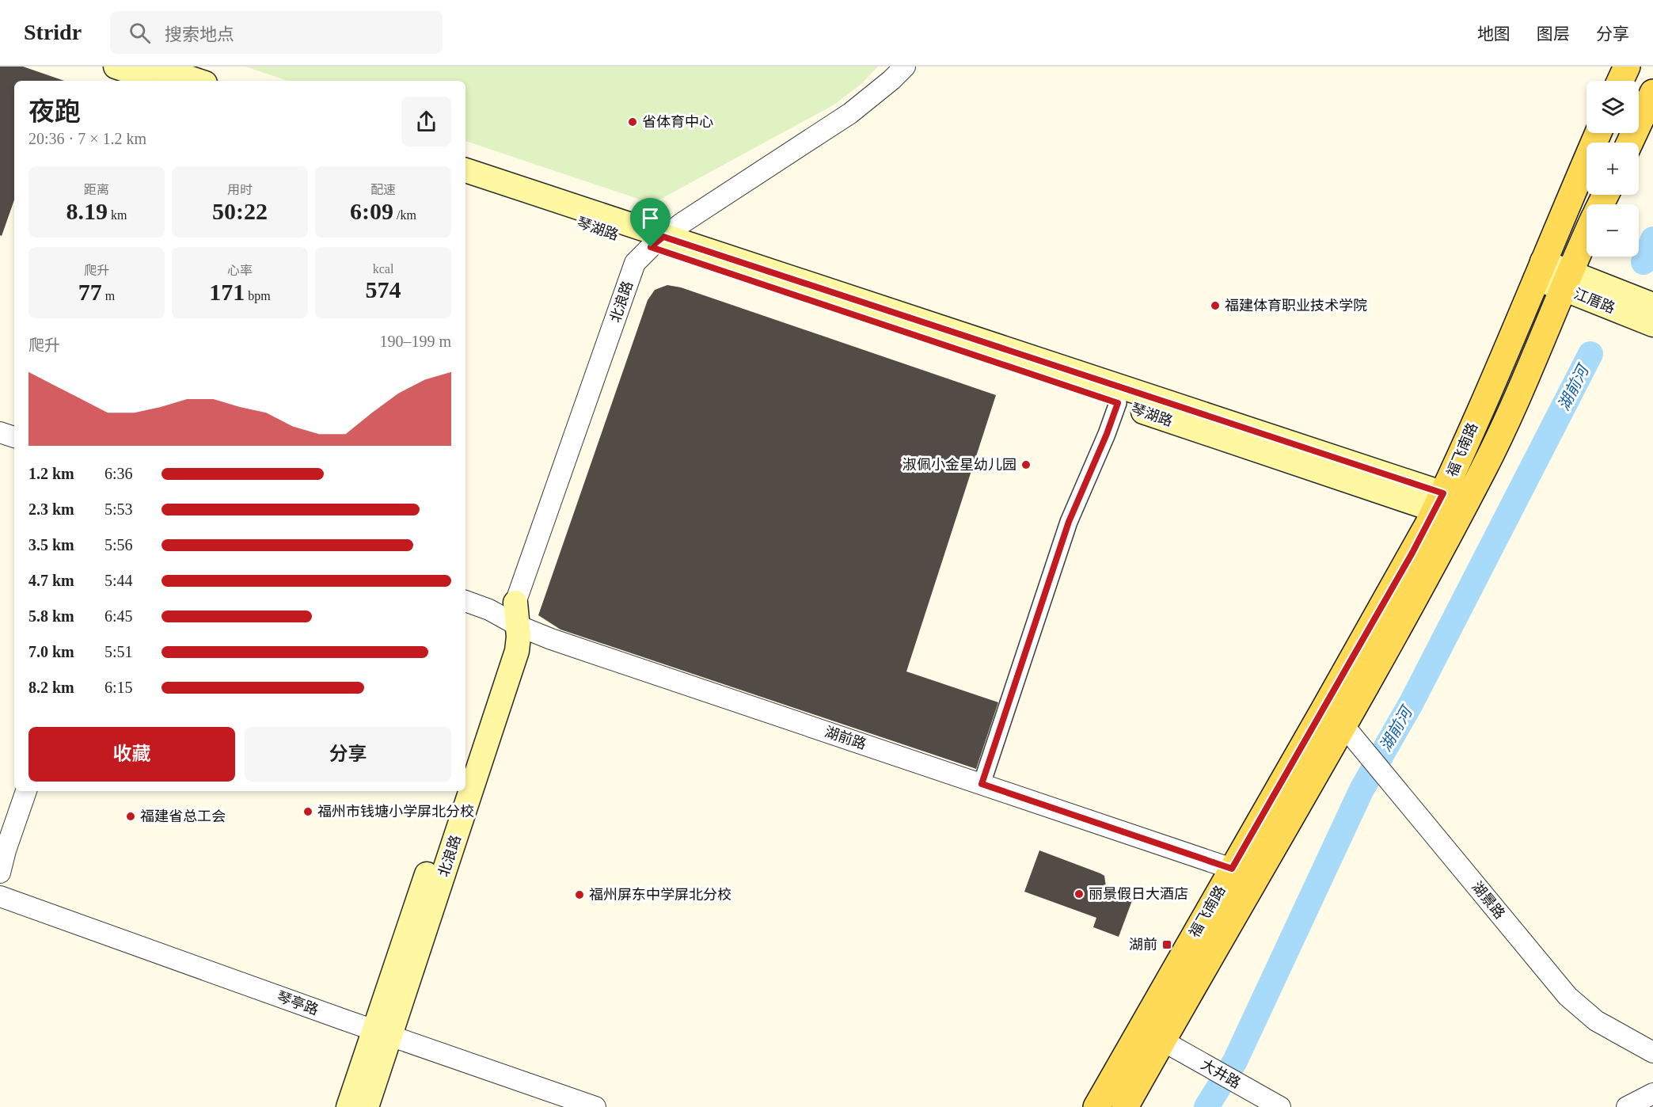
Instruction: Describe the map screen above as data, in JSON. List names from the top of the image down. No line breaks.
{"streets":{"main road":["琴湖路","江厝路","北浪路","福飞南路"],"street":["湖前路","湖景路","琴亭路","大井路"]},"crossings":[["琴湖路","北浪路"],["琴湖路","福飞南路"],["江厝路","福飞南路"],["北浪路","湖前路"],["北浪路","琴亭路"],["福飞南路","湖前路"],["福飞南路","湖景路"],["福飞南路","大井路"]],"water":["湖前河"],"places":{"other":["省体育中心","福建体育职业技术学院","淑佩小金星幼儿园","福州市钱塘小学屏北分校","福建省总工会","丽景假日大酒店","福州屏东中学屏北分校"],"transit":["湖前"]},"page":{"header":"Stridr","search":"搜索地点","nav":["地图","图层","分享"],"map_buttons":["+","−"],"heading":["夜跑","20:36 · 7 × 1.2 km"],"stats":[["距离","8.19 km"],["用时","50:22"],["配速","6:09 /km"],["爬升","77 m"],["心率","171 bpm"],["kcal","574"]],"chart":["爬升","190–199 m"],"list":[{"name":"1.2 km","note":"6:36"},{"name":"2.3 km","note":"5:53"},{"name":"3.5 km","note":"5:56"},{"name":"4.7 km","note":"5:44"},{"name":"5.8 km","note":"6:45"},{"name":"7.0 km","note":"5:51"},{"name":"8.2 km","note":"6:15"}],"buttons":["收藏","分享"]}}
